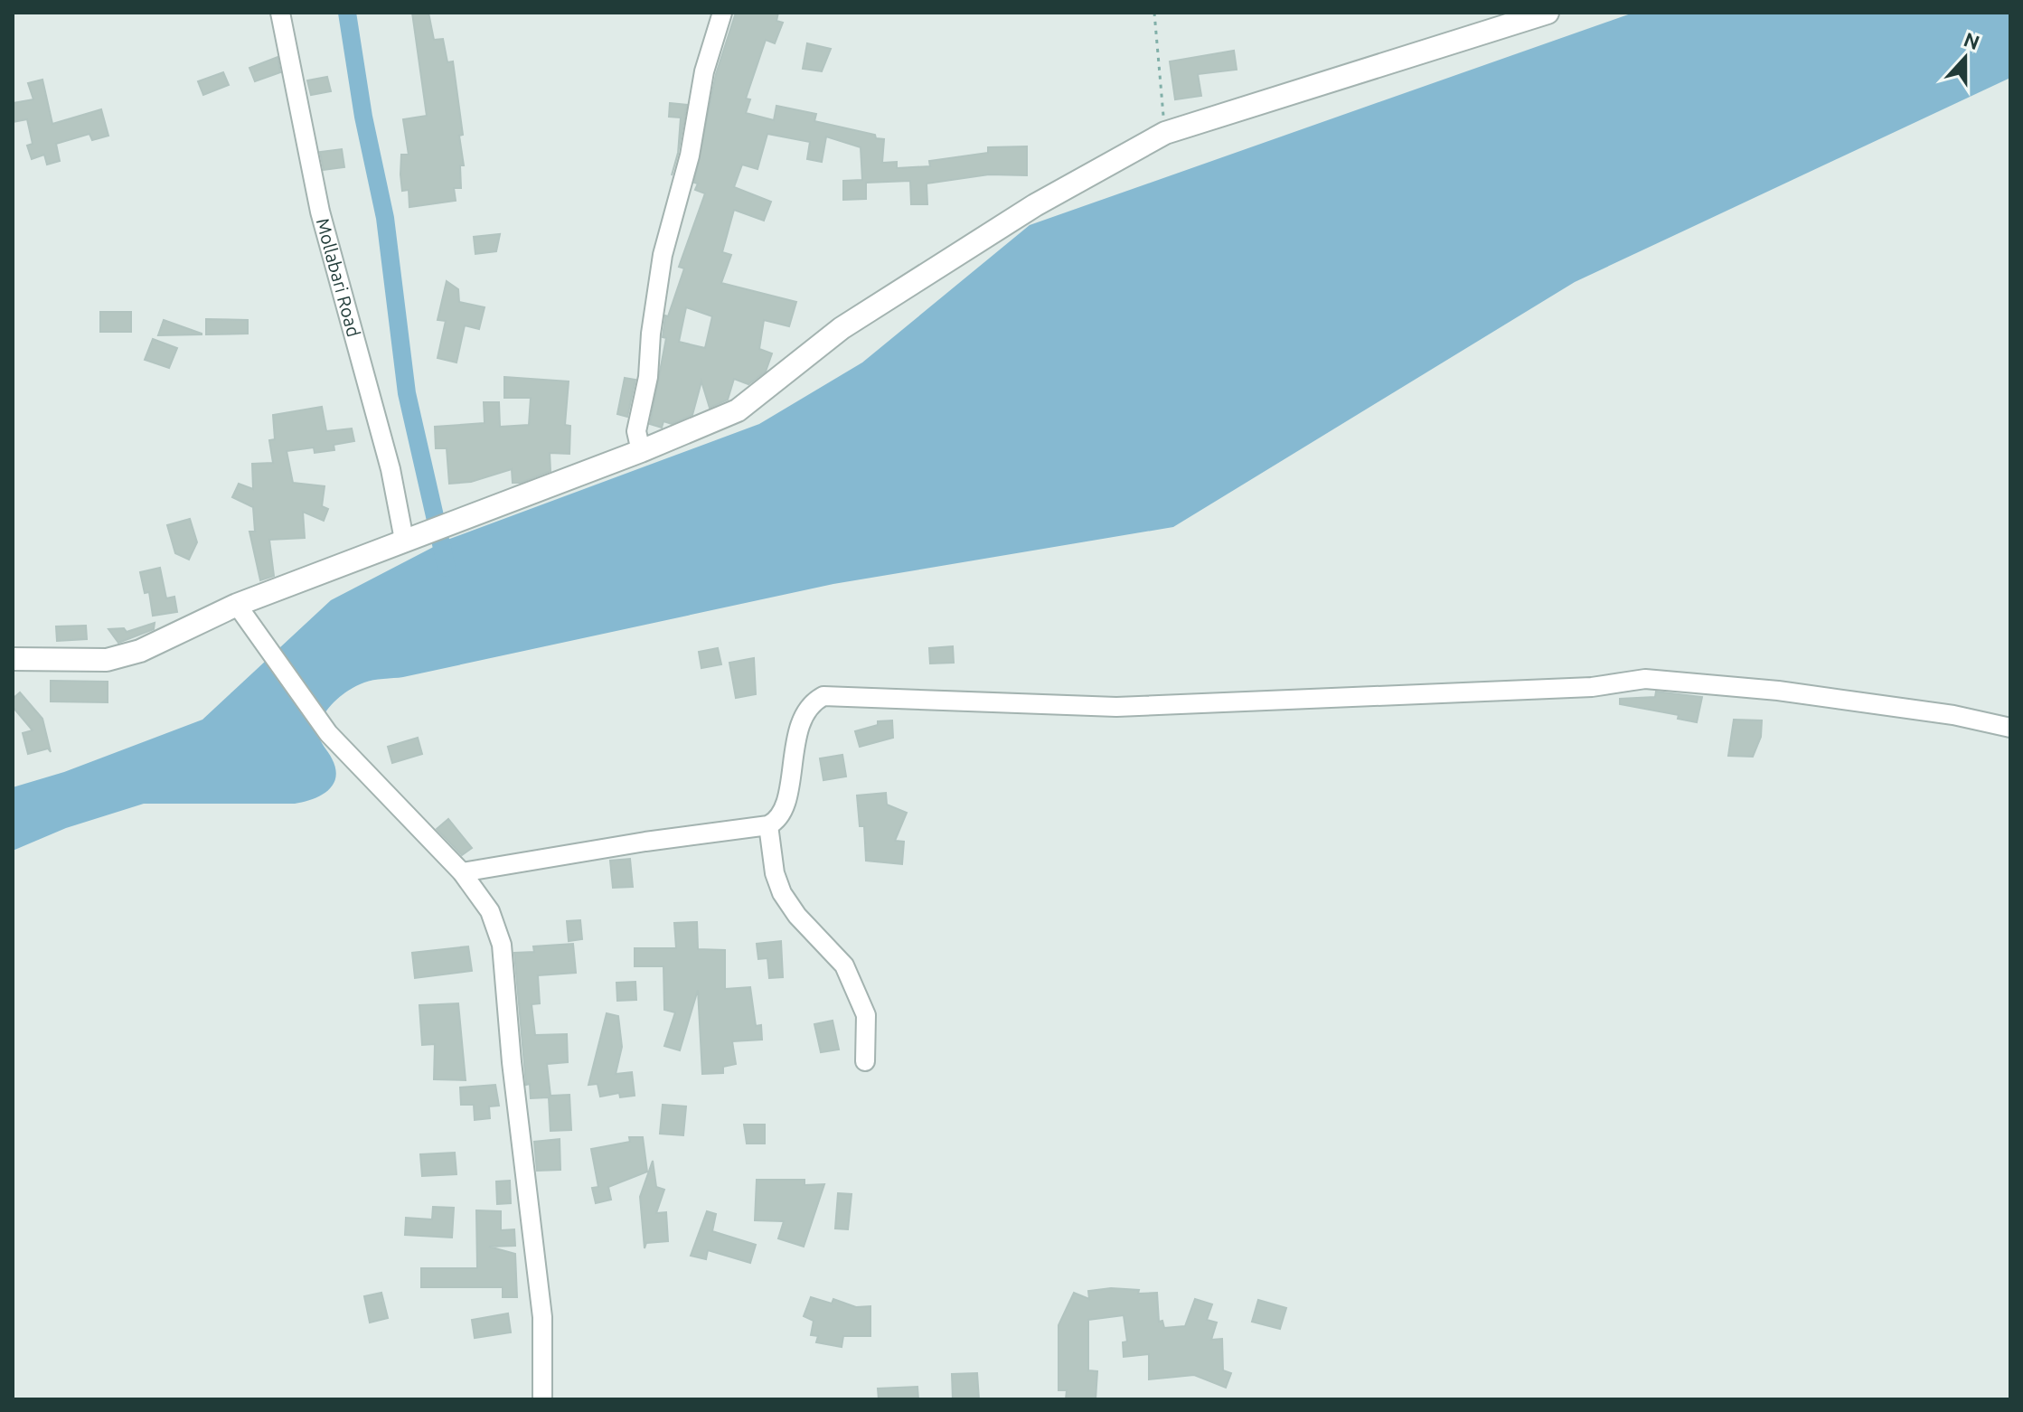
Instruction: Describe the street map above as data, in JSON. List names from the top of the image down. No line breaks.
{"streets":{"street":["Mollabari Road"]},"north":"top"}
